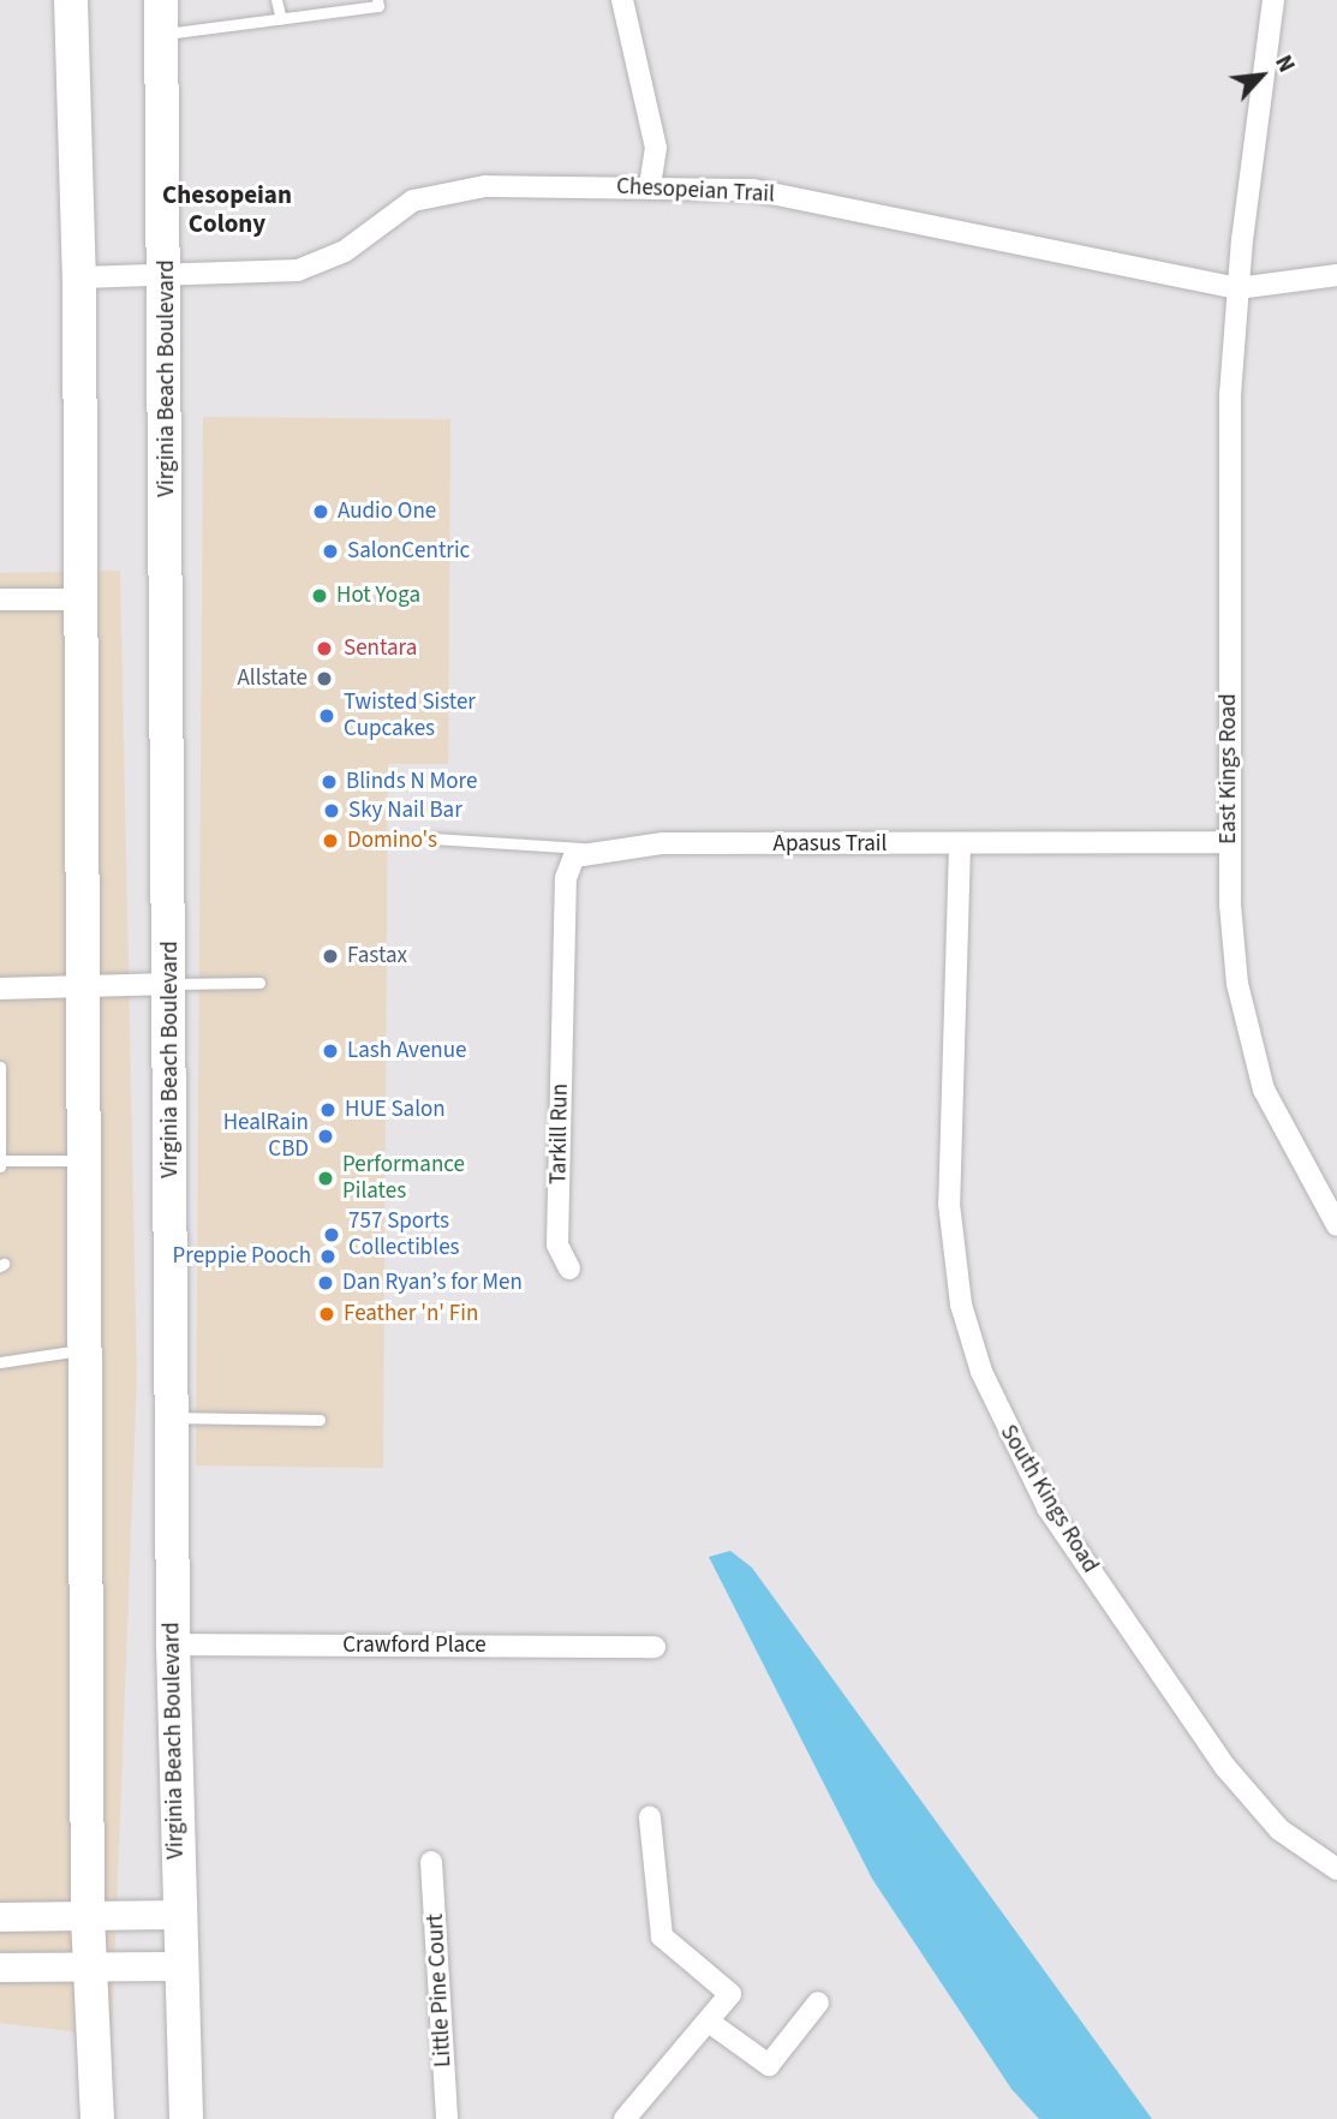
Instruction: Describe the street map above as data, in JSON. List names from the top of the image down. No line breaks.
{"streets":{"main road":["Virginia Beach Boulevard"],"street":["Chesopeian Trail","East Kings Road","Apasus Trail","Tarkill Run","South Kings Road","Crawford Place","Little Pine Court"]},"crossings":[["Chesopeian Trail","Virginia Beach Boulevard"],["Chesopeian Trail","East Kings Road"],["Virginia Beach Boulevard","Crawford Place"],["East Kings Road","Apasus Trail"],["Apasus Trail","Tarkill Run"],["Apasus Trail","South Kings Road"]],"districts":["Chesopeian Colony"],"places":["Audio One","SalonCentric","Hot Yoga","Sentara","Allstate","Twisted Sister Cupcakes","Blinds N More","Sky Nail Bar","Domino's","Fastax","Lash Avenue","HUE Salon","HealRain CBD","Performance Pilates","757 Sports Collectibles","Preppie Pooch","Dan Ryan’s for Men","Feather 'n' Fin"],"north":"top right"}
